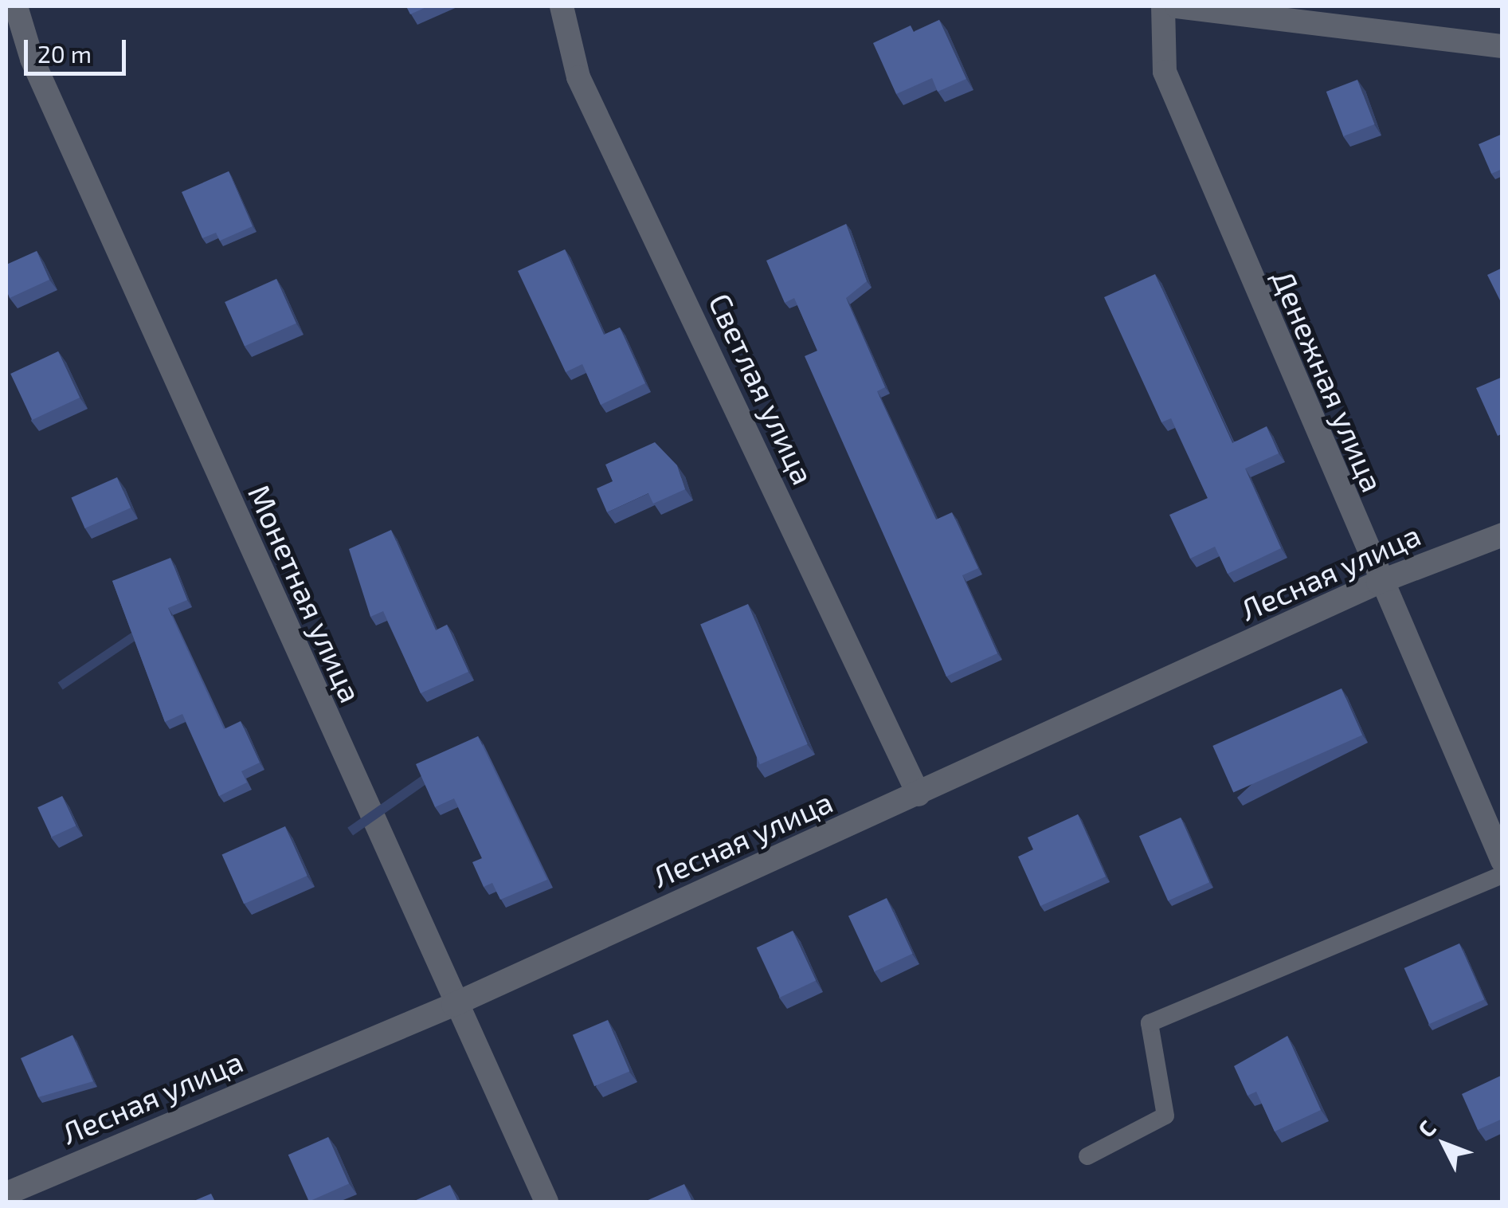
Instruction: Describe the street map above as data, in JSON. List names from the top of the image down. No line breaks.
{"streets":{"street":["Денежная улица","Светлая улица","Лесная улица","Монетная улица"]},"crossings":[["Денежная улица","Лесная улица"],["Светлая улица","Лесная улица"],["Лесная улица","Монетная улица"]],"scale_bar":"20 m","north":"top left"}
